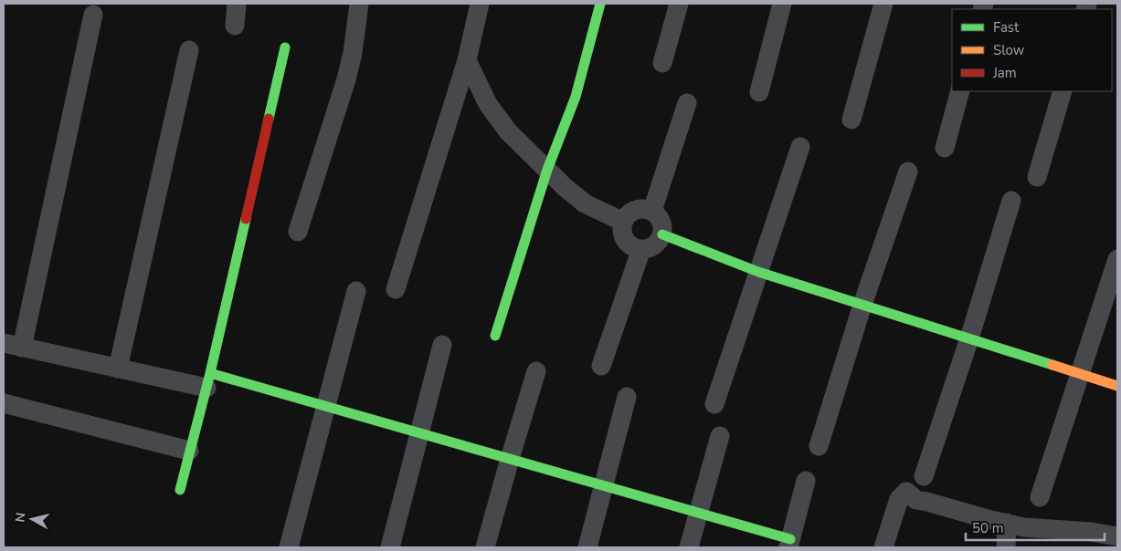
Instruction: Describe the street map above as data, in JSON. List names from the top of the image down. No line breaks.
{"legend":["Fast","Slow","Jam"],"scale_bar":"50 m","north":"left"}
